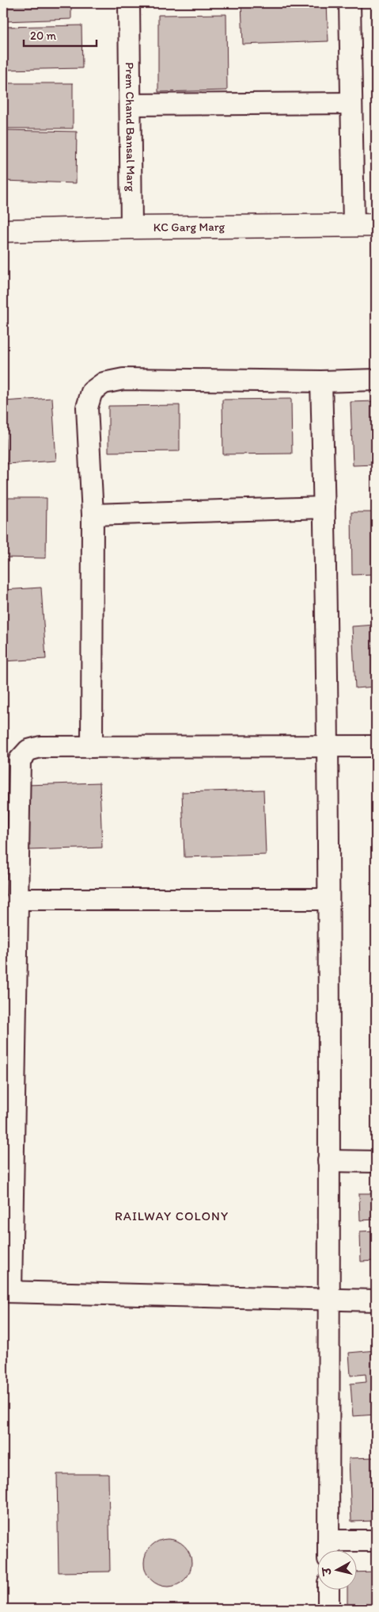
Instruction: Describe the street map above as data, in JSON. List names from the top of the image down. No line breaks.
{"streets":{"street":["Prem Chand Bansal Marg","KC Garg Marg"]},"crossings":[["Prem Chand Bansal Marg","KC Garg Marg"]],"districts":["RAILWAY COLONY"],"scale_bar":"20 m","north":"left"}
